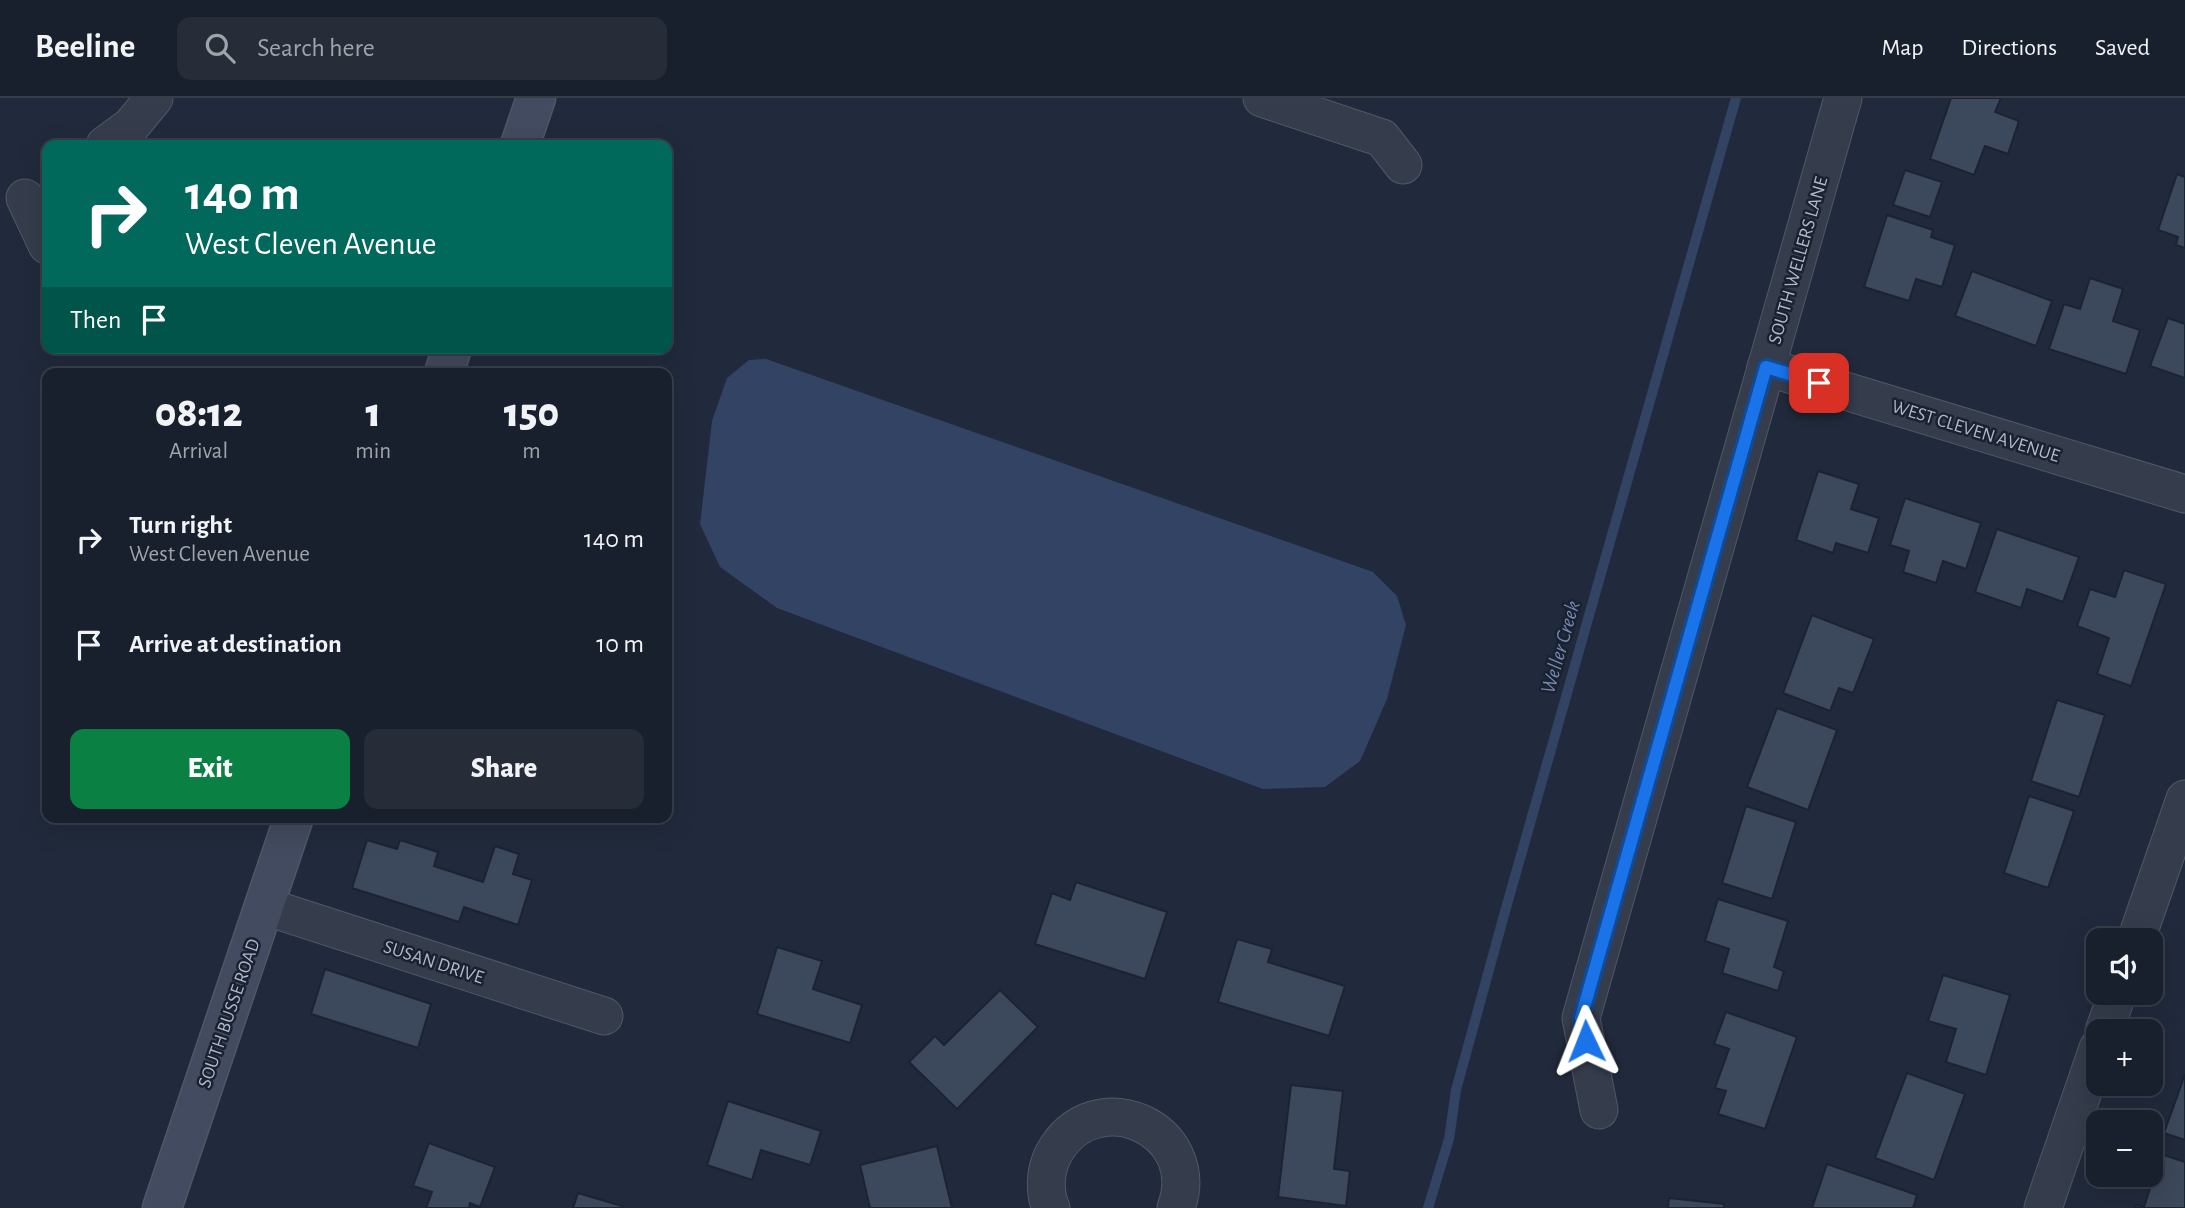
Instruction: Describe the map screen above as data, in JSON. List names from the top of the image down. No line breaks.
{"streets":{"main road":["SOUTH BUSSE ROAD"],"street":["SOUTH WELLERS LANE","WEST CLEVEN AVENUE","SUSAN DRIVE"]},"crossings":[["SOUTH WELLERS LANE","WEST CLEVEN AVENUE"],["SUSAN DRIVE","SOUTH BUSSE ROAD"]],"water":["Weller Creek"],"page":{"header":"Beeline","search":"Search here","nav":["Map","Directions","Saved"],"turn":["140 m","West Cleven Avenue"],"then":"Then","eta":["08:12","Arrival","1","min","150","m"],"list":[{"name":"Turn right","note":"West Cleven Avenue","value":"140 m"},{"name":"Arrive at destination","value":"10 m"}],"buttons":["Exit","Share"],"map_buttons":["+","−"]}}
